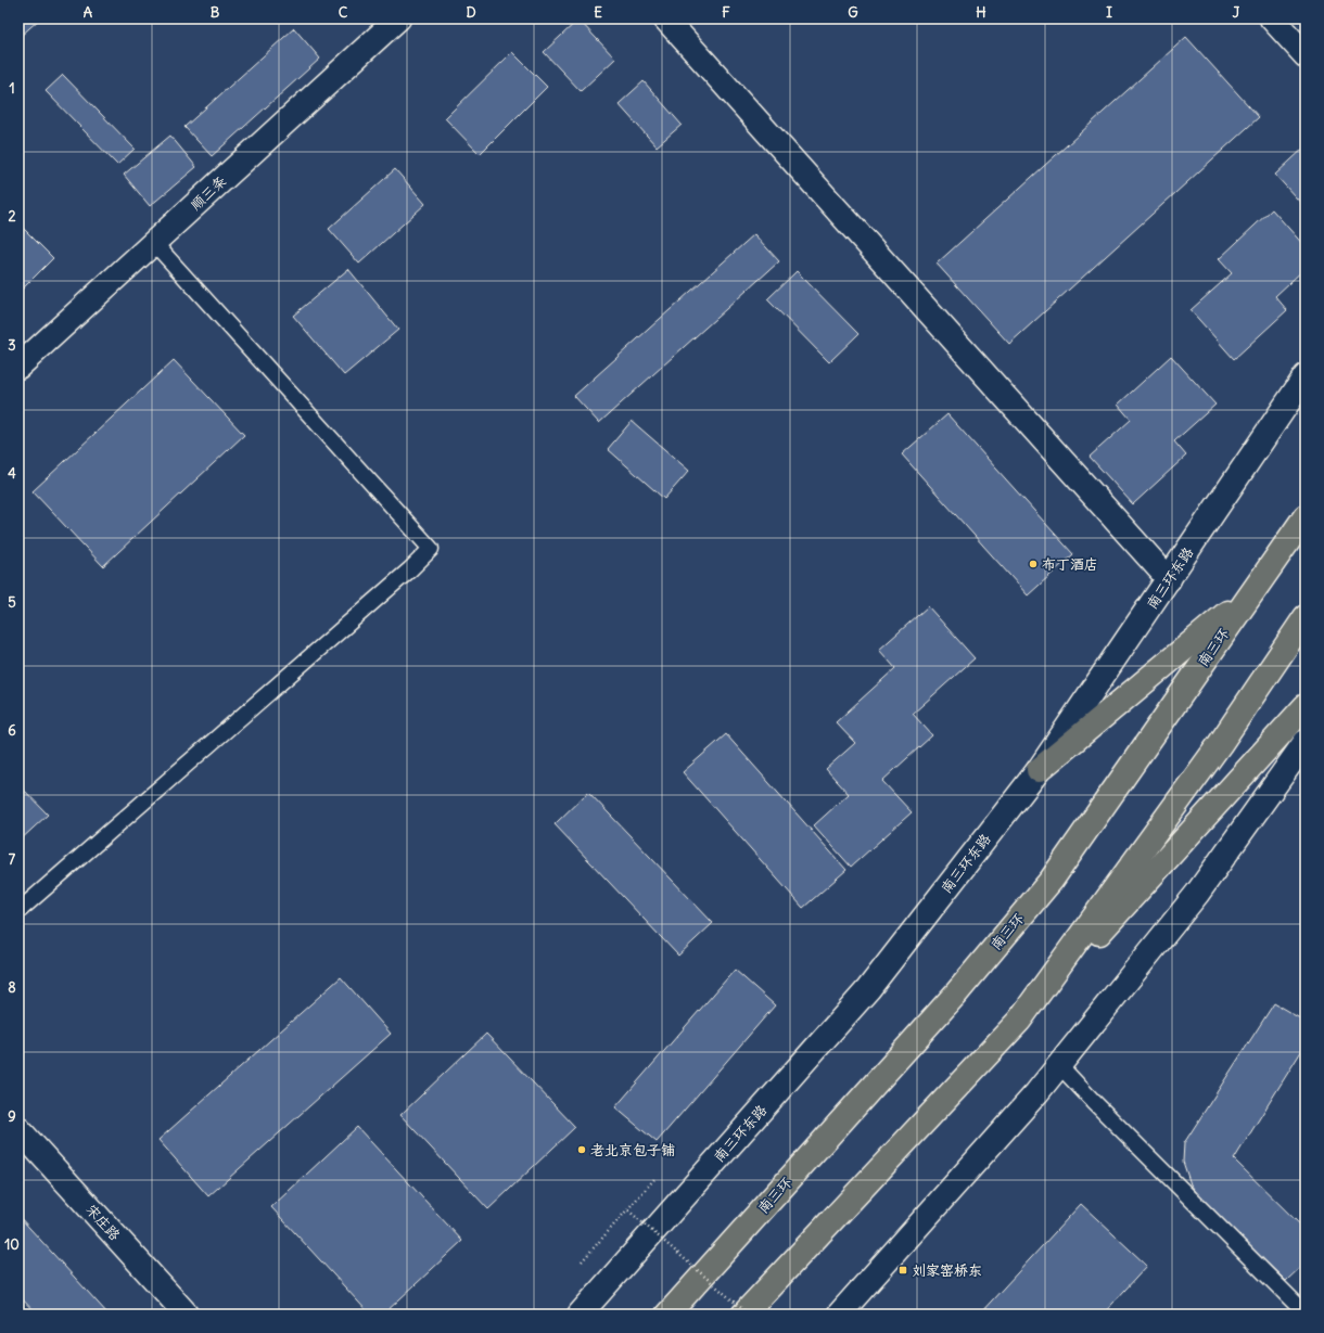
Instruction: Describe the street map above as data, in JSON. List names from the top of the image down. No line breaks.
{"streets":{"highway":["南三环"],"street":["顺三条","南三环东路","宋庄路"]},"places":{"other":["布丁酒店","老北京包子铺"],"transit":["刘家窑桥东"]},"grid":{"columns":["A","B","C","D","E","F","G","H","I","J"],"rows":["1","2","3","4","5","6","7","8","9","10"]}}
